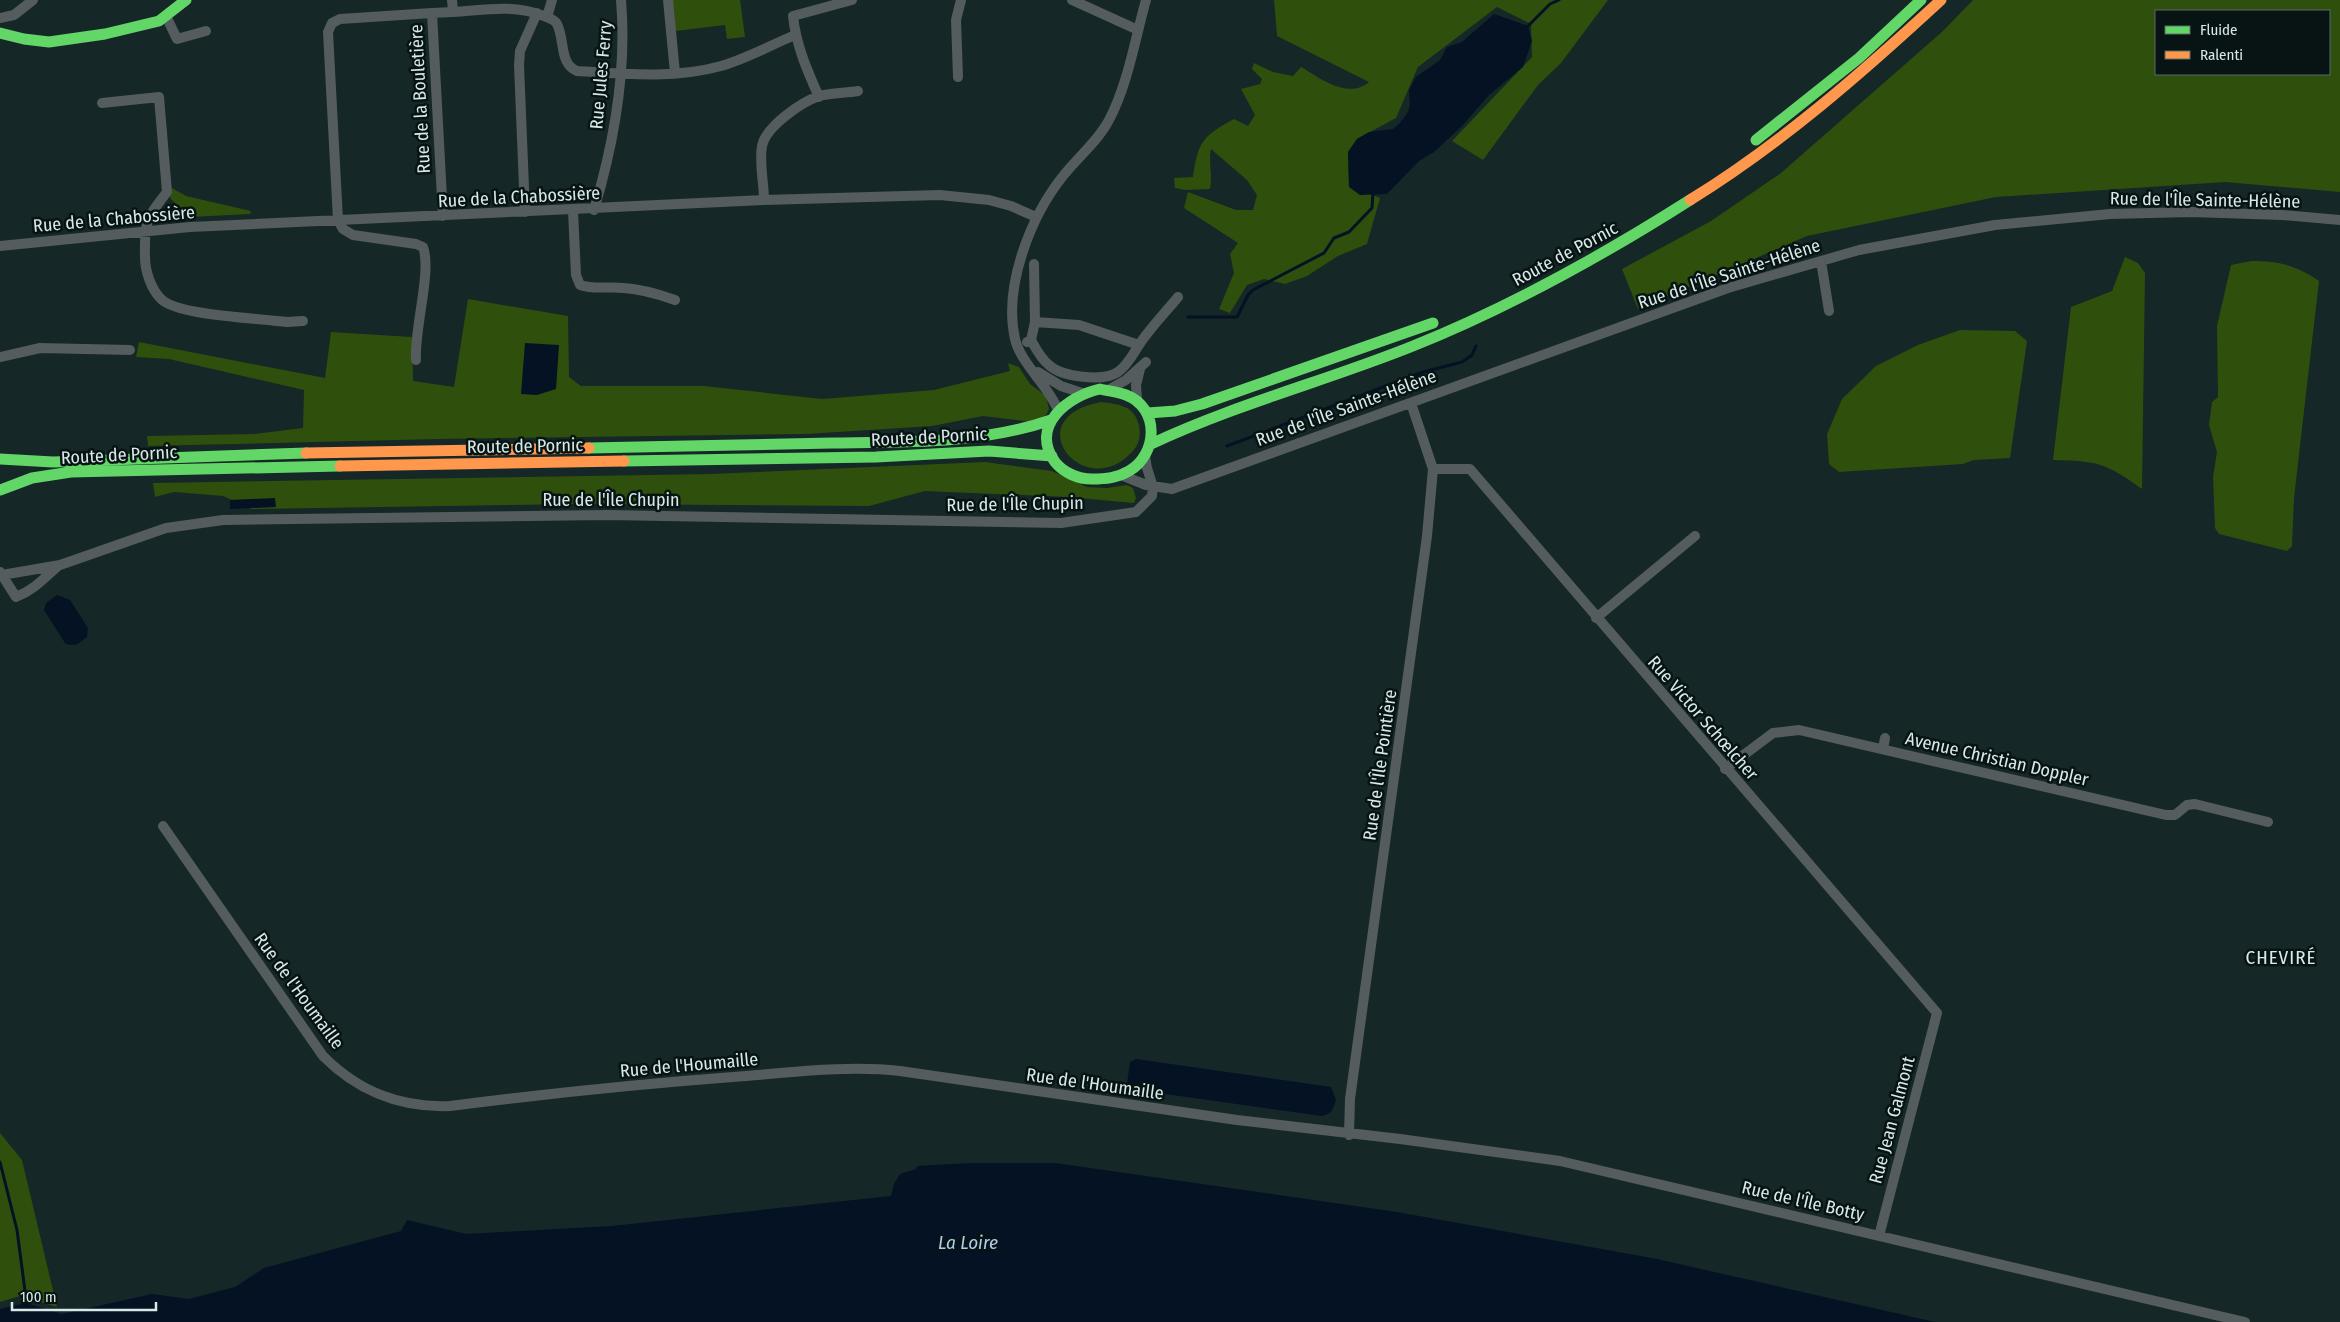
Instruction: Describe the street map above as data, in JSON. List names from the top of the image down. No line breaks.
{"streets":{"main road":["Route de Pornic"],"street":["Rue Jules Ferry","Rue de la Bouletière","Rue de la Chabossière","Rue de l'Île Sainte-Hélène","Rue de l'Île Chupin","Rue Victor Schœlcher","Avenue Christian Doppler","Rue de l'Île Pointière","Rue de l'Houmaille","Rue Jean Galmont","Rue de l'Île Botty"]},"crossings":[["Rue Jules Ferry","Rue de la Chabossière"],["Rue de la Bouletière","Rue de la Chabossière"],["Rue de l'Île Sainte-Hélène","Rue de l'Île Chupin"],["Rue de l'Île Sainte-Hélène","Rue de l'Île Pointière"],["Rue Victor Schœlcher","Avenue Christian Doppler"],["Rue Victor Schœlcher","Rue de l'Île Pointière"],["Rue Victor Schœlcher","Rue Jean Galmont"],["Rue de l'Île Pointière","Rue de l'Houmaille"],["Rue de l'Île Pointière","Rue de l'Île Botty"],["Rue de l'Houmaille","Rue de l'Île Botty"],["Rue Jean Galmont","Rue de l'Île Botty"]],"districts":["CHEVIRÉ"],"water":["La Loire"],"legend":["Fluide","Ralenti"],"scale_bar":"100 m"}
